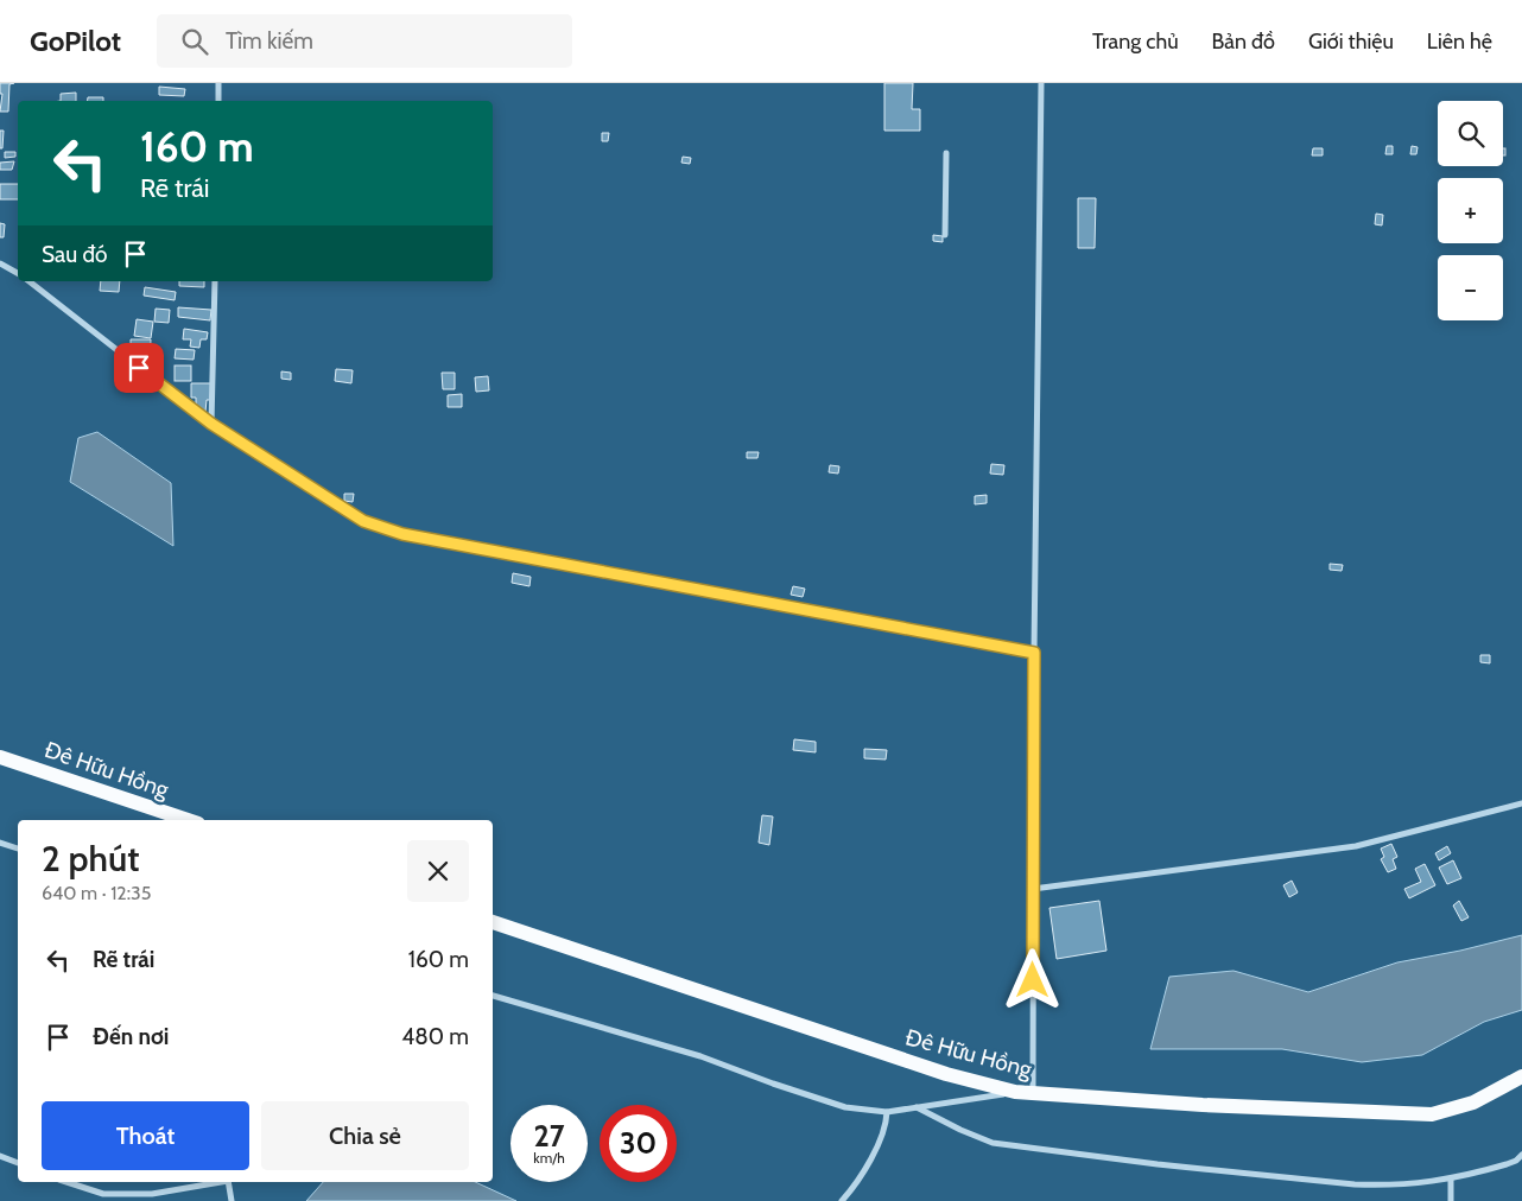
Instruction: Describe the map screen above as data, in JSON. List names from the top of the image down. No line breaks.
{"streets":{"main road":["Đê Hữu Hồng"]},"page":{"header":"GoPilot","search":"Tìm kiếm","nav":["Trang chủ","Bản đồ","Giới thiệu","Liên hệ"],"map_buttons":["+","−"],"turn":["160 m","Rẽ trái"],"then":"Sau đó","heading":["2 phút","640 m · 12:35"],"list":[{"name":"Rẽ trái","value":"160 m"},{"name":"Đến nơi","value":"480 m"}],"buttons":["Thoát","Chia sẻ"],"speed":"27 km/h","limit":"30"}}
